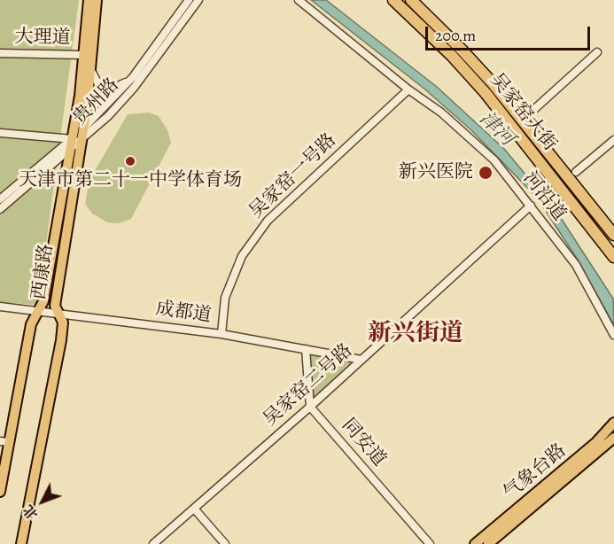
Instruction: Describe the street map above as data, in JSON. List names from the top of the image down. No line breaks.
{"streets":{"highway":["吴家窑大街"],"main road":["西康路","气象台路"],"street":["大理道","贵州路","吴家窑一号路","河沿道","成都道","吴家窑二号路","同安道"]},"crossings":[["大理道","西康路"],["贵州路","西康路"],["吴家窑一号路","河沿道"],["吴家窑一号路","成都道"],["河沿道","吴家窑二号路"],["西康路","成都道"],["成都道","吴家窑二号路"],["吴家窑二号路","同安道"]],"districts":["新兴街道"],"water":["津河"],"places":["天津市第二十一中学体育场","新兴医院"],"scale_bar":"200 m","north":"bottom left"}
